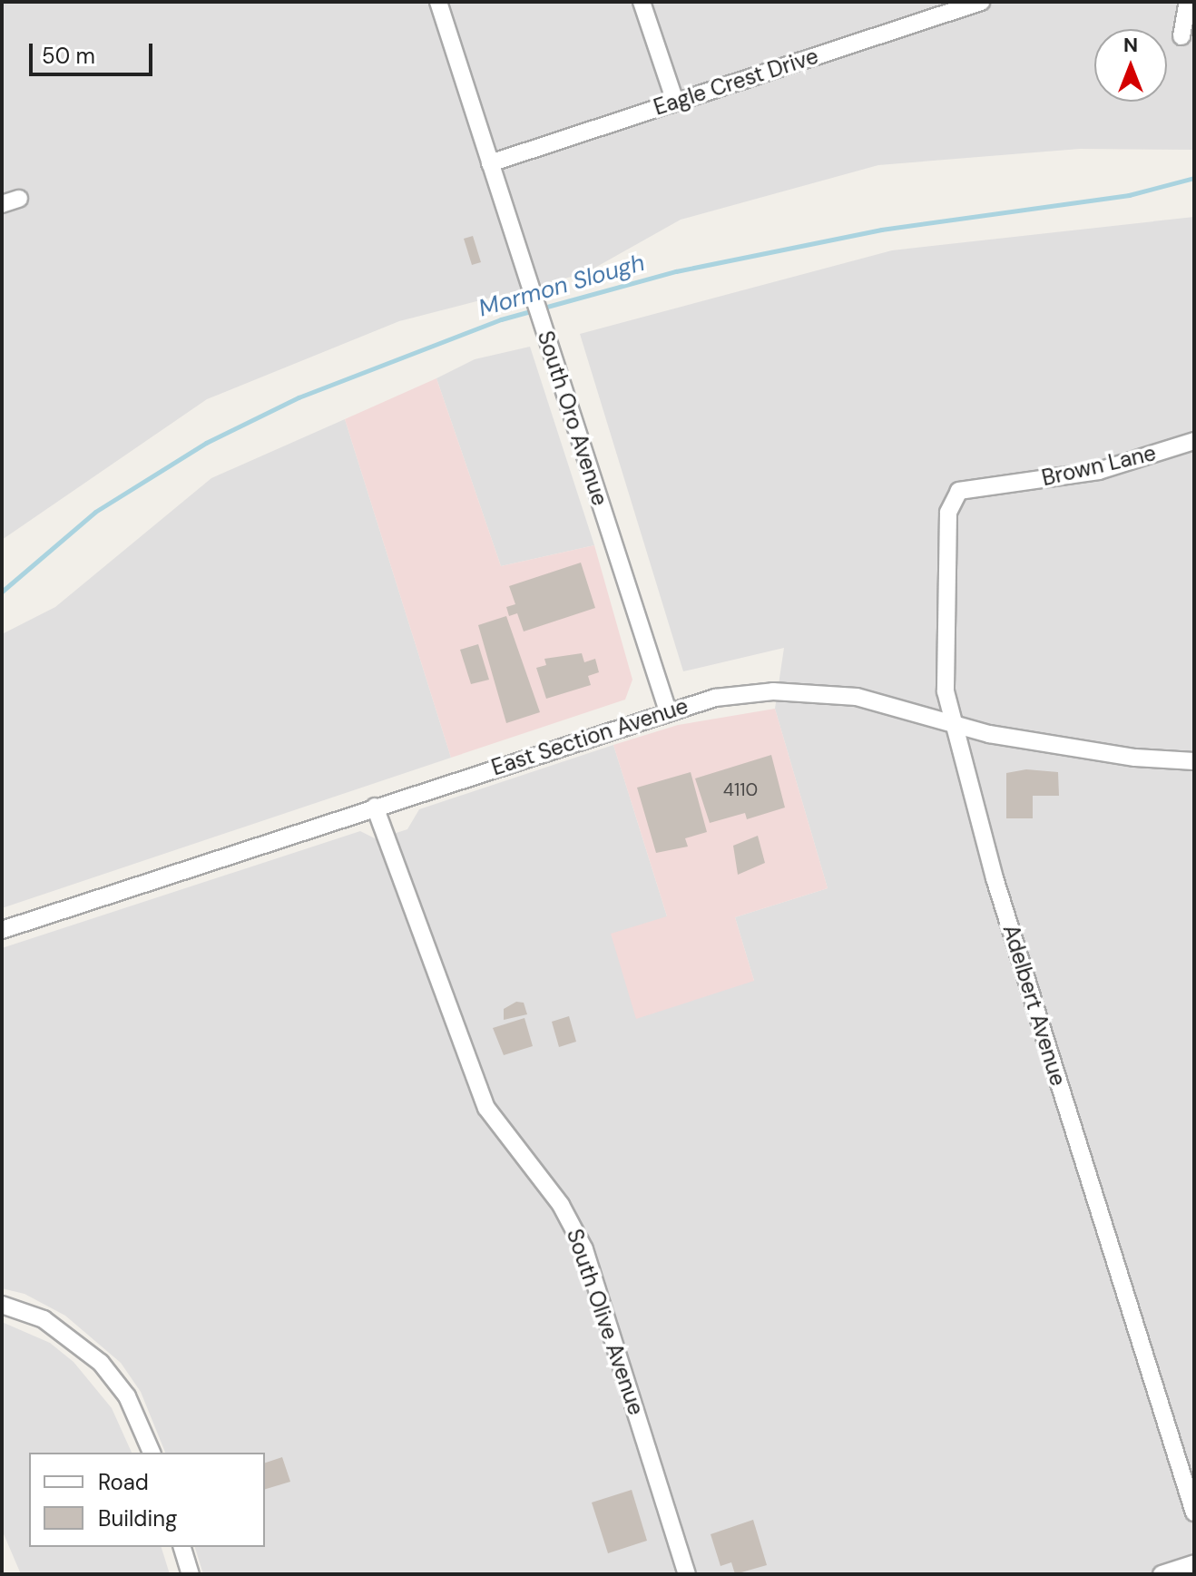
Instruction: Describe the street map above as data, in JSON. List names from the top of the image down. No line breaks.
{"streets":{"street":["Eagle Crest Drive","South Oro Avenue","Brown Lane","East Section Avenue","Adelbert Avenue","South Olive Avenue"]},"crossings":[["Eagle Crest Drive","South Oro Avenue"],["South Oro Avenue","East Section Avenue"],["Brown Lane","Adelbert Avenue"],["East Section Avenue","Adelbert Avenue"],["East Section Avenue","South Olive Avenue"]],"water":["Mormon Slough"],"house_numbers":["4110"],"legend":["Road","Building"],"scale_bar":"50 m","north":"top"}
